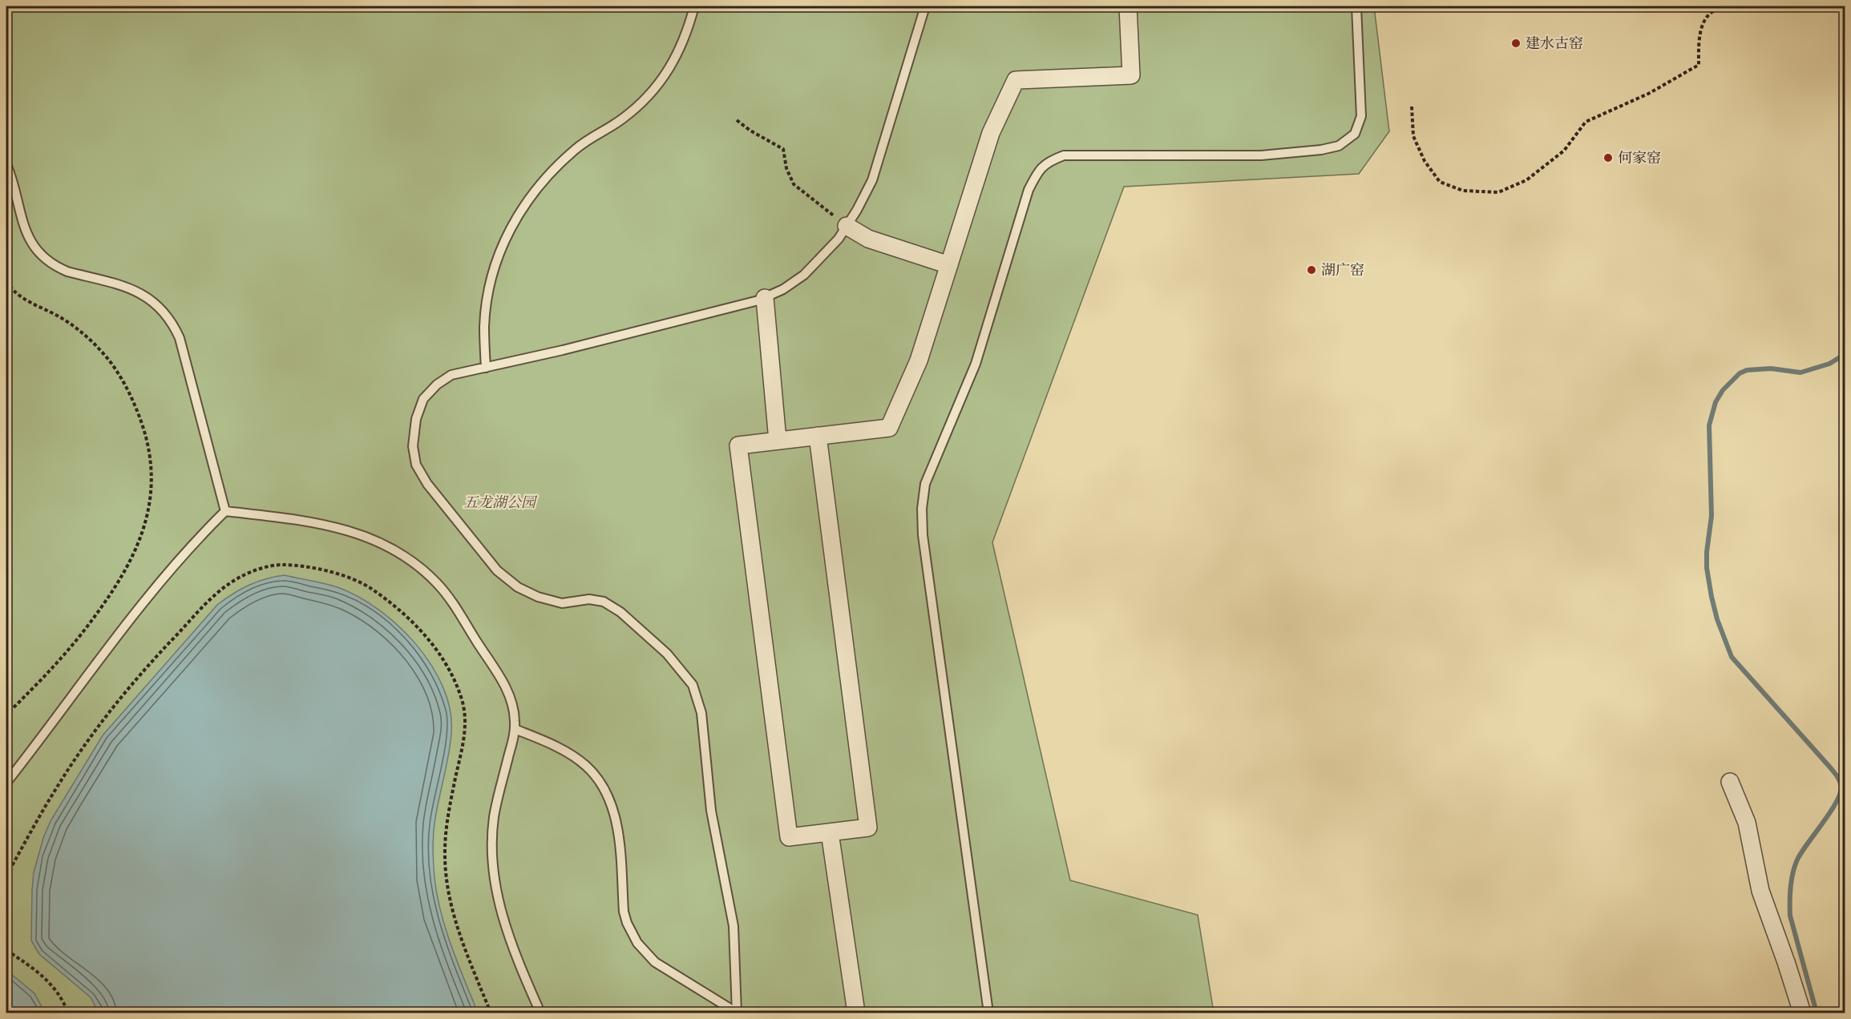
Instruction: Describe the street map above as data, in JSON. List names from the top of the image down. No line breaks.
{"parks":["五龙湖公园"],"places":["建水古窑","何家窑","湖广窑"]}
